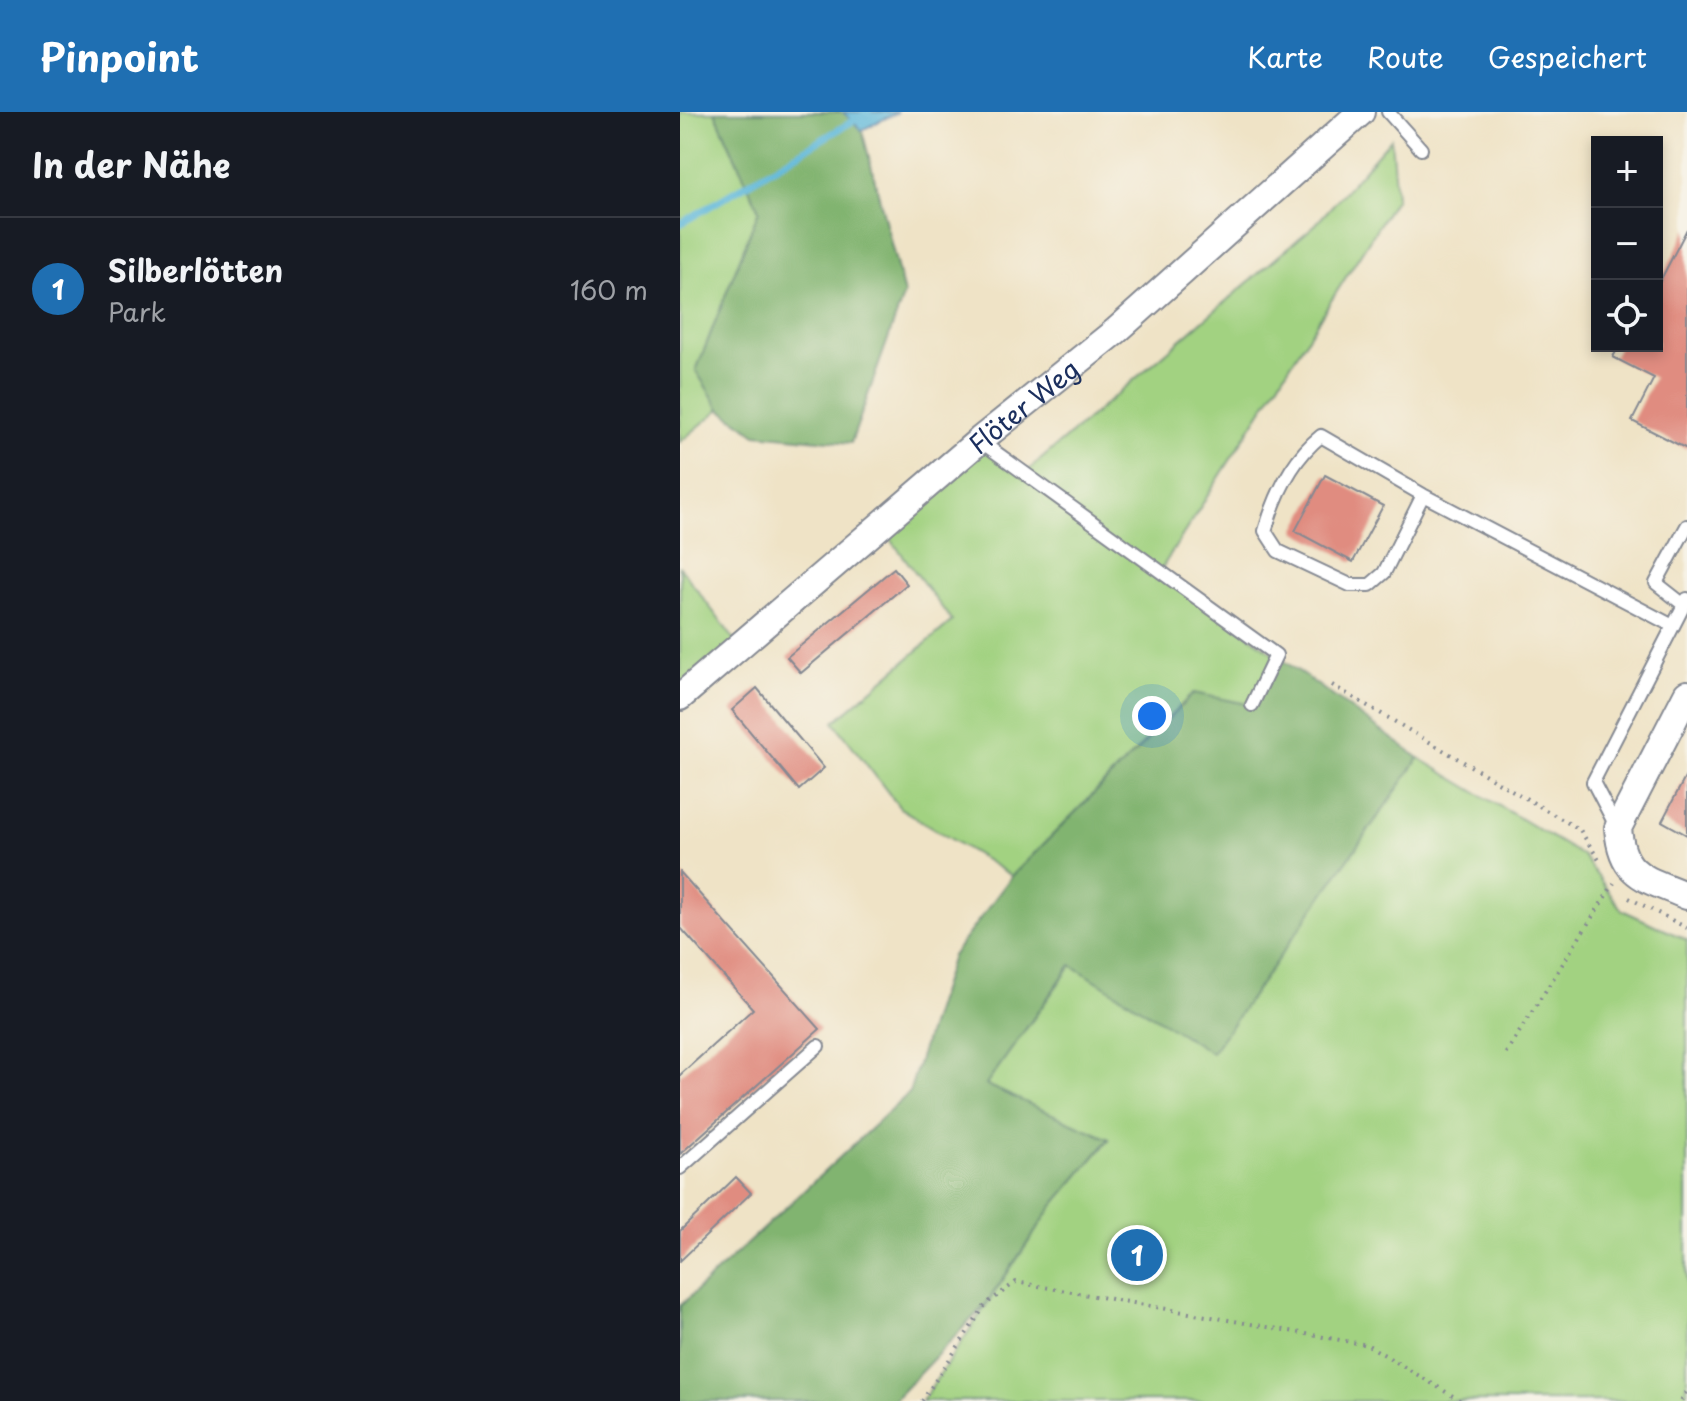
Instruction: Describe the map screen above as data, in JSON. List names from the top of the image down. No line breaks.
{"streets":{"street":["Flöter Weg"]},"page":{"header":"Pinpoint","nav":["Karte","Route","Gespeichert"],"heading":"In der Nähe","map_buttons":["+","−"],"list":[{"mark":"1","name":"Silberlötten","note":"Park","value":"160 m"}],"pins":"1"}}
